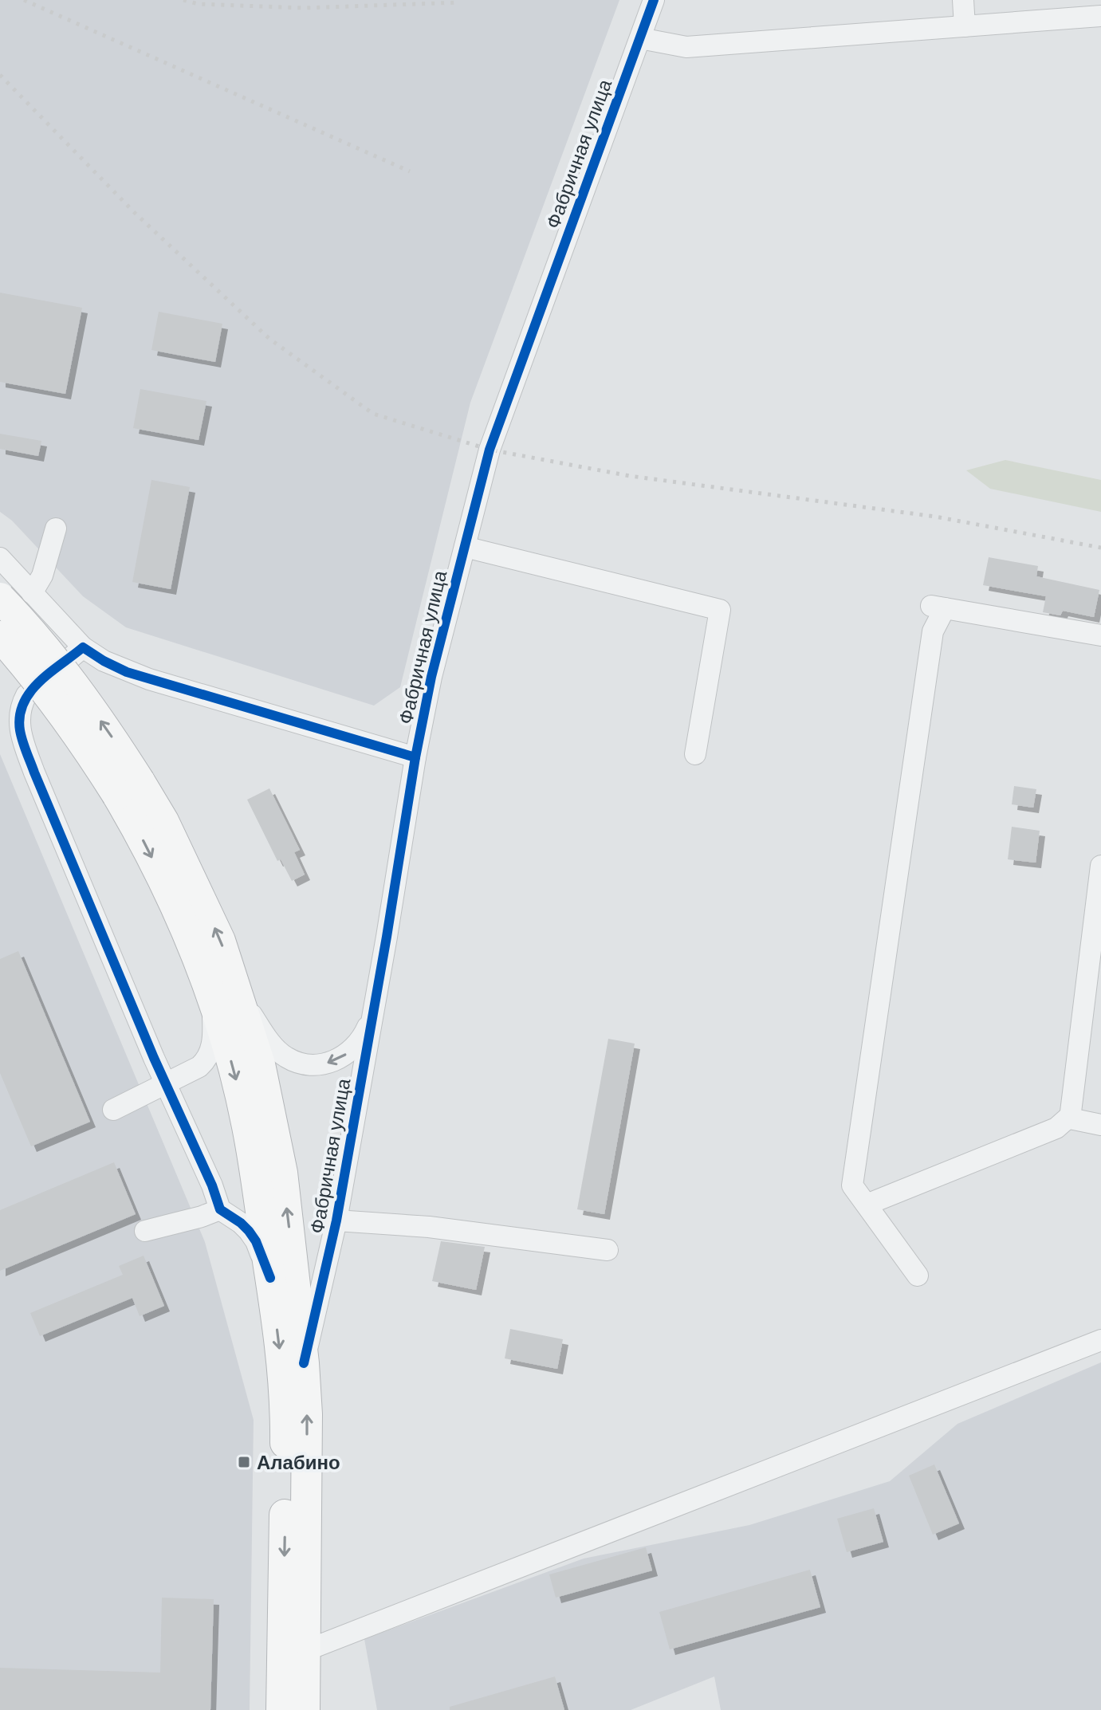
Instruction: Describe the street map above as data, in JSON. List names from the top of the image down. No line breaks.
{"streets":{"street":["Фабричная улица"]},"places":{"transit":["Алабино"]}}
